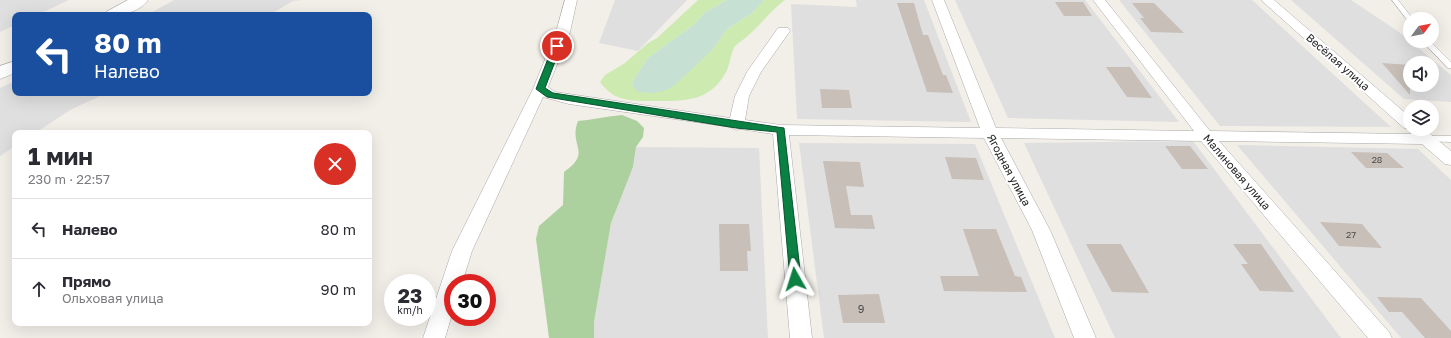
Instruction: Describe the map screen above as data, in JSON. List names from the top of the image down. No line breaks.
{"streets":{"street":["Весёлая улица","Ягодная улица","Малиновая улица"]},"house_numbers":["28","27","9"],"north":"top right","page":{"turn":["80 m","Налево"],"heading":["1 мин","230 m · 22:57"],"list":[{"name":"Налево","value":"80 m"},{"name":"Прямо","note":"Ольховая улица","value":"90 m"}],"speed":"23 km/h","limit":"30"}}
